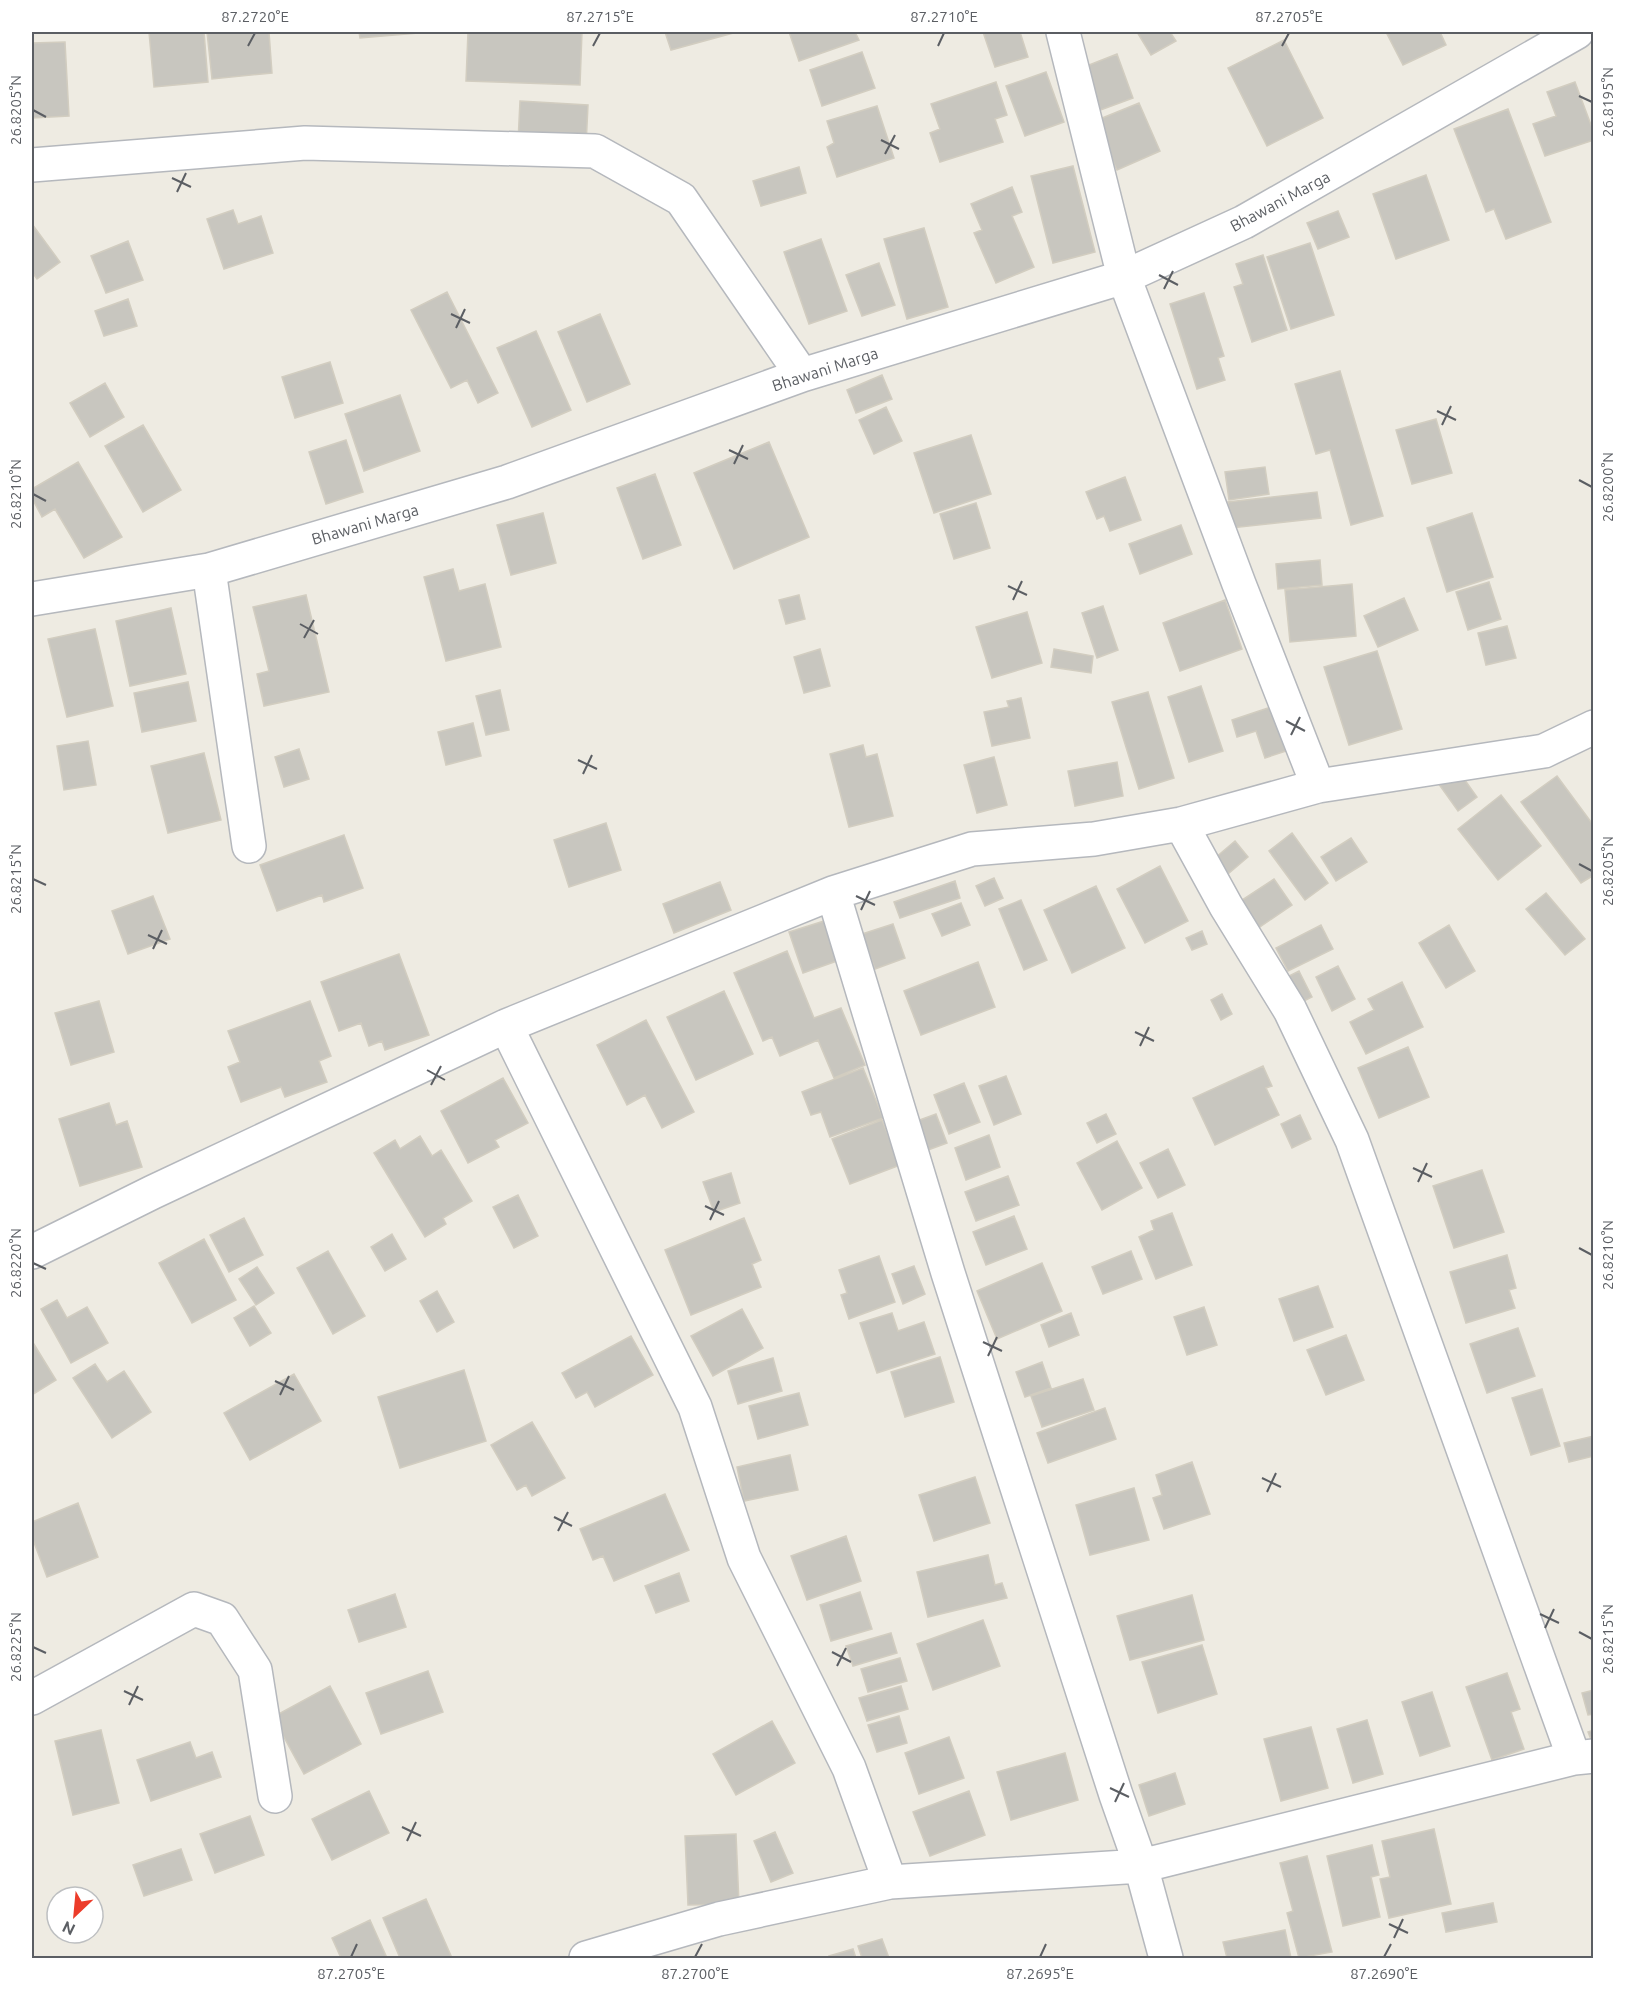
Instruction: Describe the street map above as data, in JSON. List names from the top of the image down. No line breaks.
{"streets":{"street":["Bhawani Marga"]},"north":"bottom left","coordinates":["87.2720°E","87.2715°E","87.2710°E","87.2705°E","26.8195°N","26.8205°N","26.8200°N","26.8210°N","26.8215°N","26.8220°N","26.8225°N","87.2700°E","87.2695°E","87.2690°E"]}
